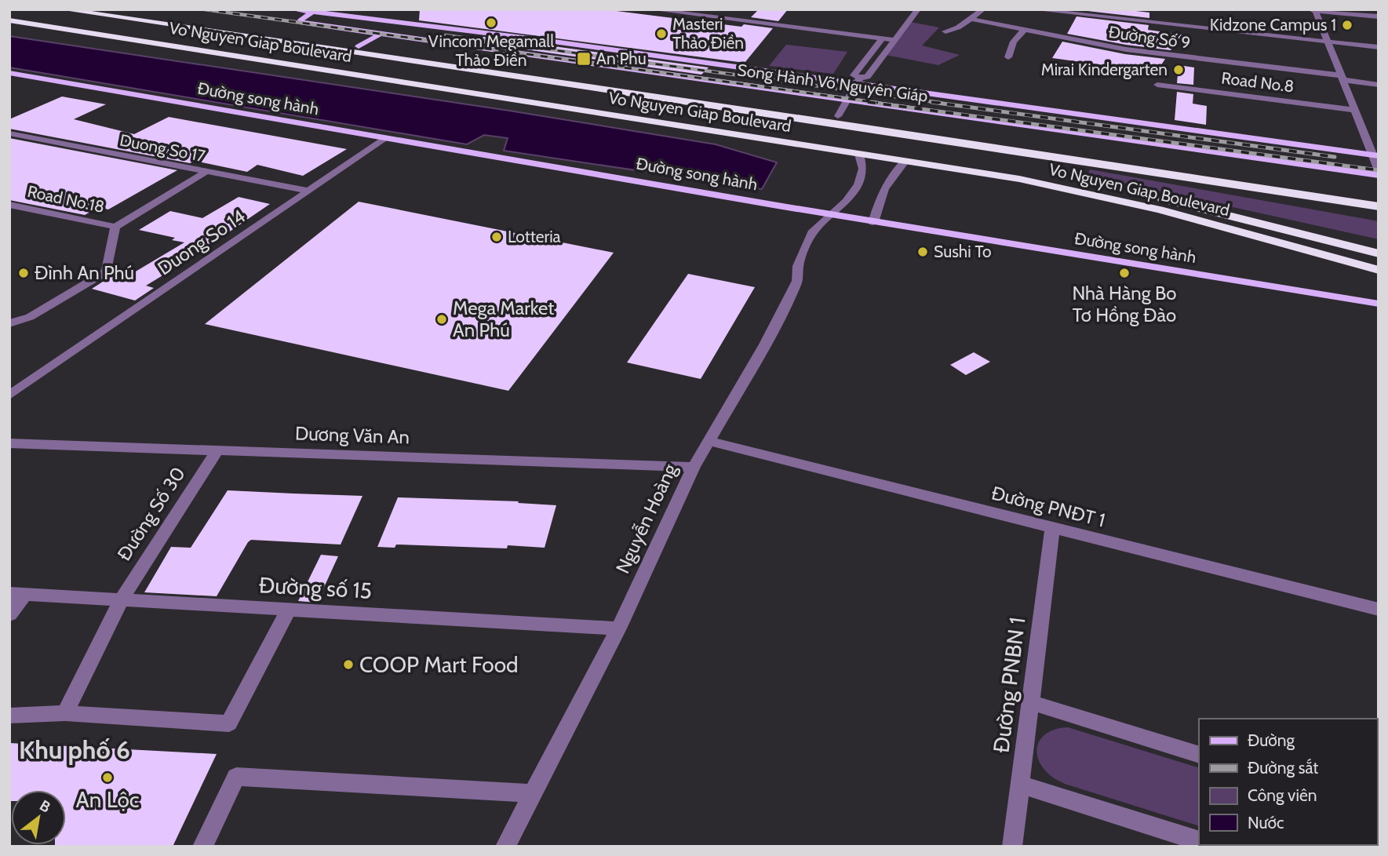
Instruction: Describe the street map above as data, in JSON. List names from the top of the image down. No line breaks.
{"streets":{"highway":["Vo Nguyen Giap Boulevard"],"main road":["Song Hành Võ Nguyên Giáp","Đường song hành"],"street":["Đường Số 9","Road No.8","Duong So 17","Road No.18","Duong So 14","Dương Văn An","Đường PNĐT 1","Đường Số 30","Nguyễn Hoàng","Đường số 15","Đường PNBN 1"]},"crossings":[["Vo Nguyen Giap Boulevard","Nguyễn Hoàng"],["Đường song hành","Duong So 14"],["Đường song hành","Nguyễn Hoàng"],["Duong So 17","Duong So 14"],["Dương Văn An","Đường Số 30"],["Dương Văn An","Nguyễn Hoàng"],["Đường PNĐT 1","Nguyễn Hoàng"],["Đường PNĐT 1","Đường PNBN 1"],["Đường Số 30","Đường số 15"],["Nguyễn Hoàng","Đường số 15"]],"districts":["Khu phố 6"],"places":{"other":["Vincom Megamall Thảo Điền","Kidzone Campus 1","Masteri Thảo Điền","Mirai Kindergarten","Lotteria","Sushi To","Đình An Phú","Nhà Hàng Bo Tơ Hồng Đào","Mega Market An Phú","COOP Mart Food","An Lộc"],"transit":["An Phu"]},"legend":["Đường","Đường sắt","Công viên","Nước"],"north":"top right"}
